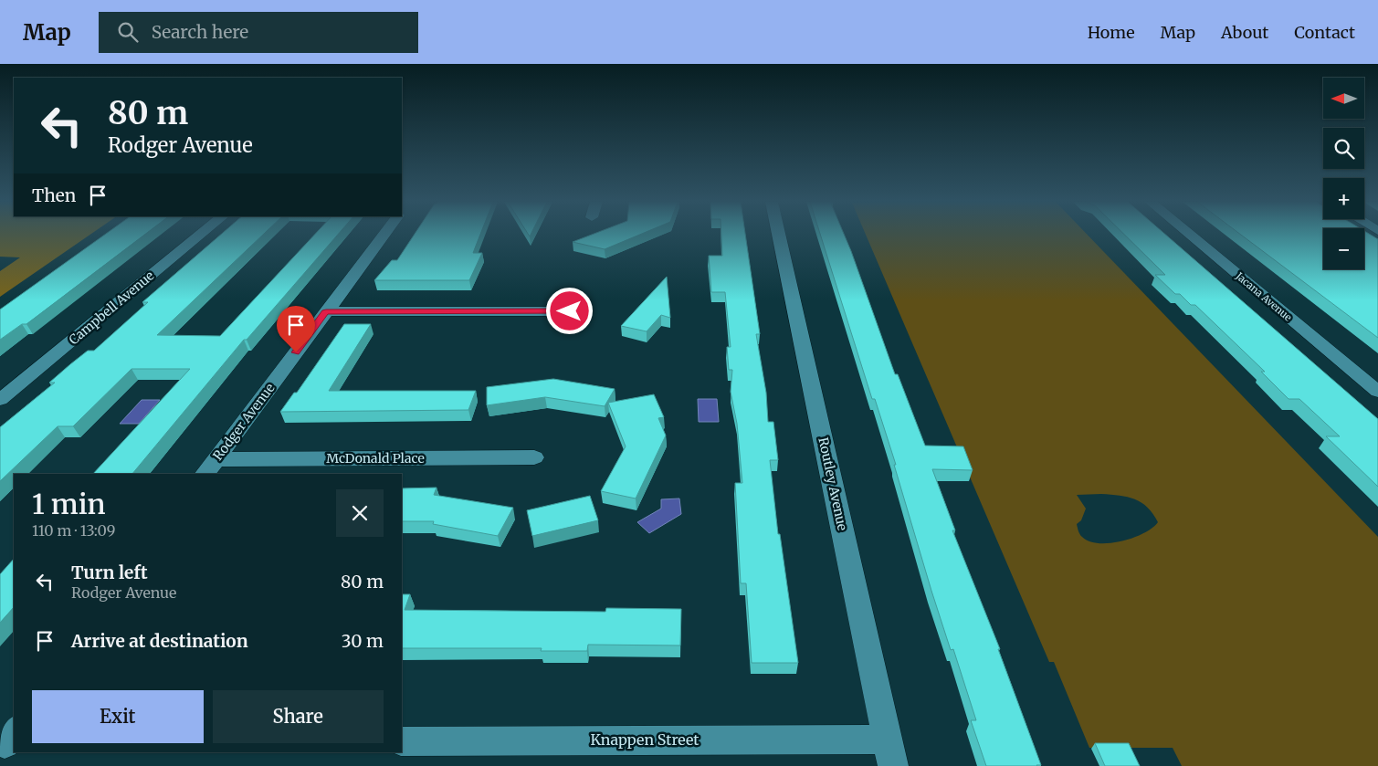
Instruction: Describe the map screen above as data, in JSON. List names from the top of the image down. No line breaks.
{"streets":{"street":["Jacana Avenue","Campbell Avenue","Rodger Avenue","McDonald Place","Routley Avenue","Knappen Street"]},"crossings":[["Rodger Avenue","McDonald Place"],["Routley Avenue","Knappen Street"]],"north":"left","page":{"header":"Map","search":"Search here","nav":["Home","Map","About","Contact"],"map_buttons":["+","−"],"turn":["80 m","Rodger Avenue"],"then":"Then","heading":["1 min","110 m · 13:09"],"list":[{"name":"Turn left","note":"Rodger Avenue","value":"80 m"},{"name":"Arrive at destination","value":"30 m"}],"buttons":["Exit","Share"]}}
